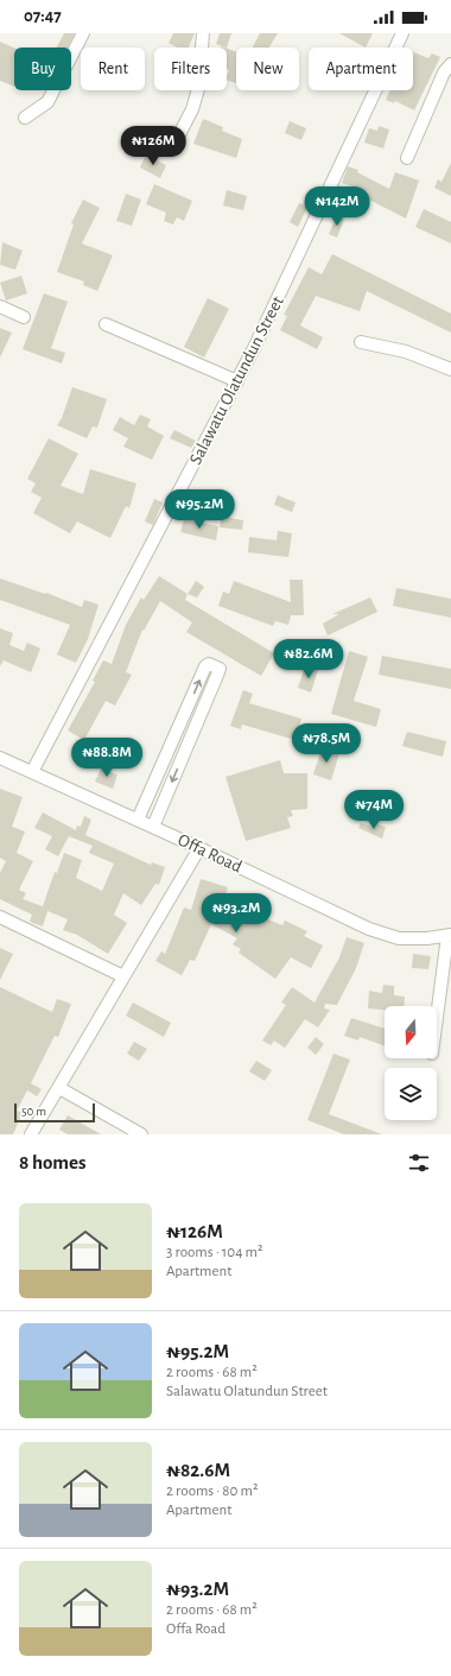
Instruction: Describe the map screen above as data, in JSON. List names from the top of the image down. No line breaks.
{"streets":{"street":["Salawatu Olatundun Street","Offa Road"]},"crossings":[["Salawatu Olatundun Street","Offa Road"]],"scale_bar":"50 m","north":"bottom","page":{"status":"07:47","chip":["Buy","Rent","Filters","New","Apartment"],"price":["₦126M","₦142M","₦95.2M","₦82.6M","₦78.5M","₦88.8M","₦74M","₦93.2M"],"scale":"50 m","heading":"8 homes","list":[{"name":"₦126M","note":"3 rooms · 104 m² · Apartment"},{"name":"₦95.2M","note":"2 rooms · 68 m² · Salawatu Olatundun Street"},{"name":"₦82.6M","note":"2 rooms · 80 m² · Apartment"},{"name":"₦93.2M","note":"2 rooms · 68 m² · Offa Road"}]}}
